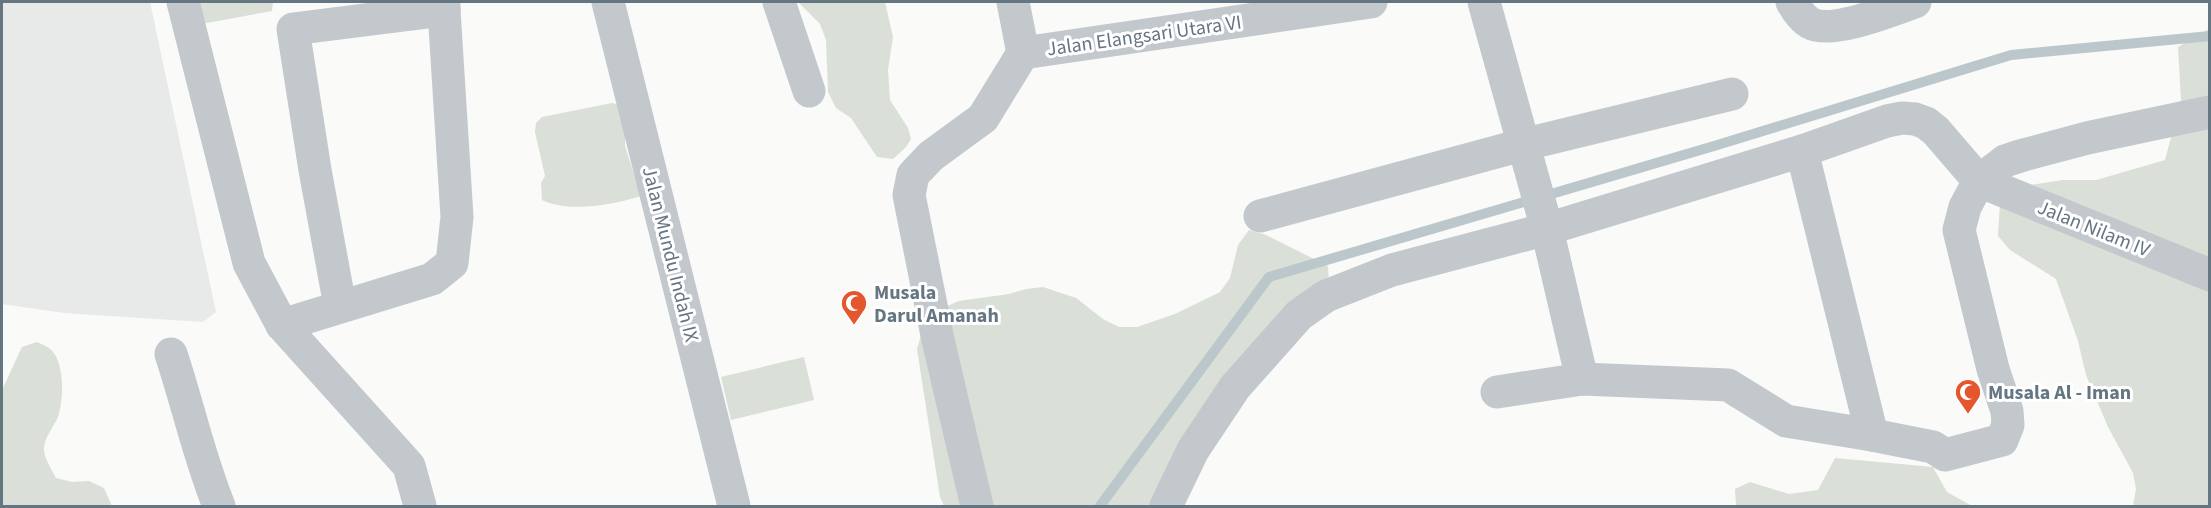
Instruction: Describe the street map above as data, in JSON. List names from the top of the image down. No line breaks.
{"streets":{"street":["Jalan Elangsari Utara VI","Jalan Nilam IV","Jalan Mundu Indah IX"]},"places":{"mosque":["Musala Darul Amanah","Musala Al - Iman"]}}
